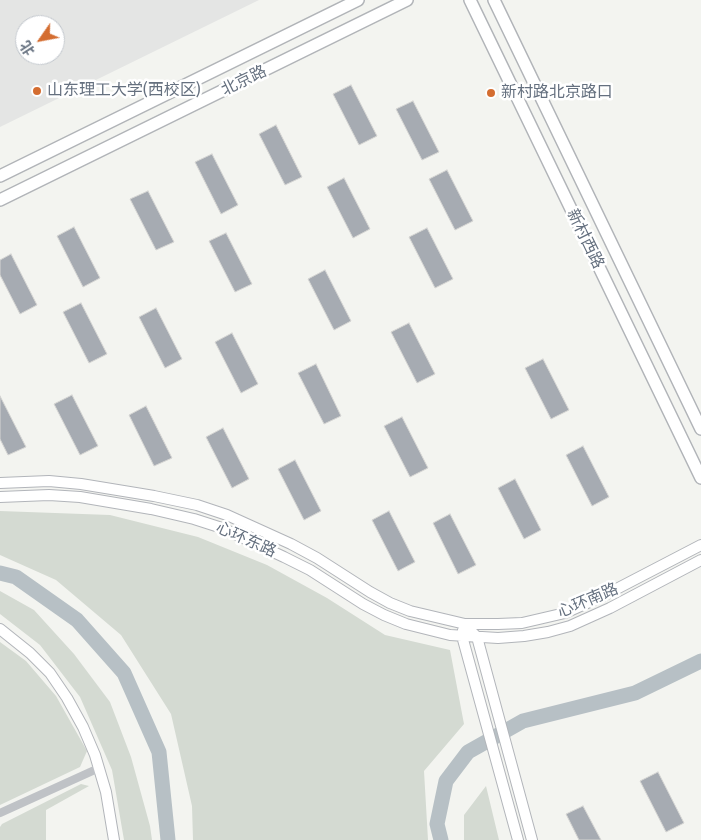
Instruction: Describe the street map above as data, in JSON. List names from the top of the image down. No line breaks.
{"streets":{"main road":["北京路","新村西路","心环东路","心环南路"]},"crossings":[["心环东路","心环南路"]],"places":["山东理工大学(西校区)","新村路北京路口"],"north":"bottom left"}
